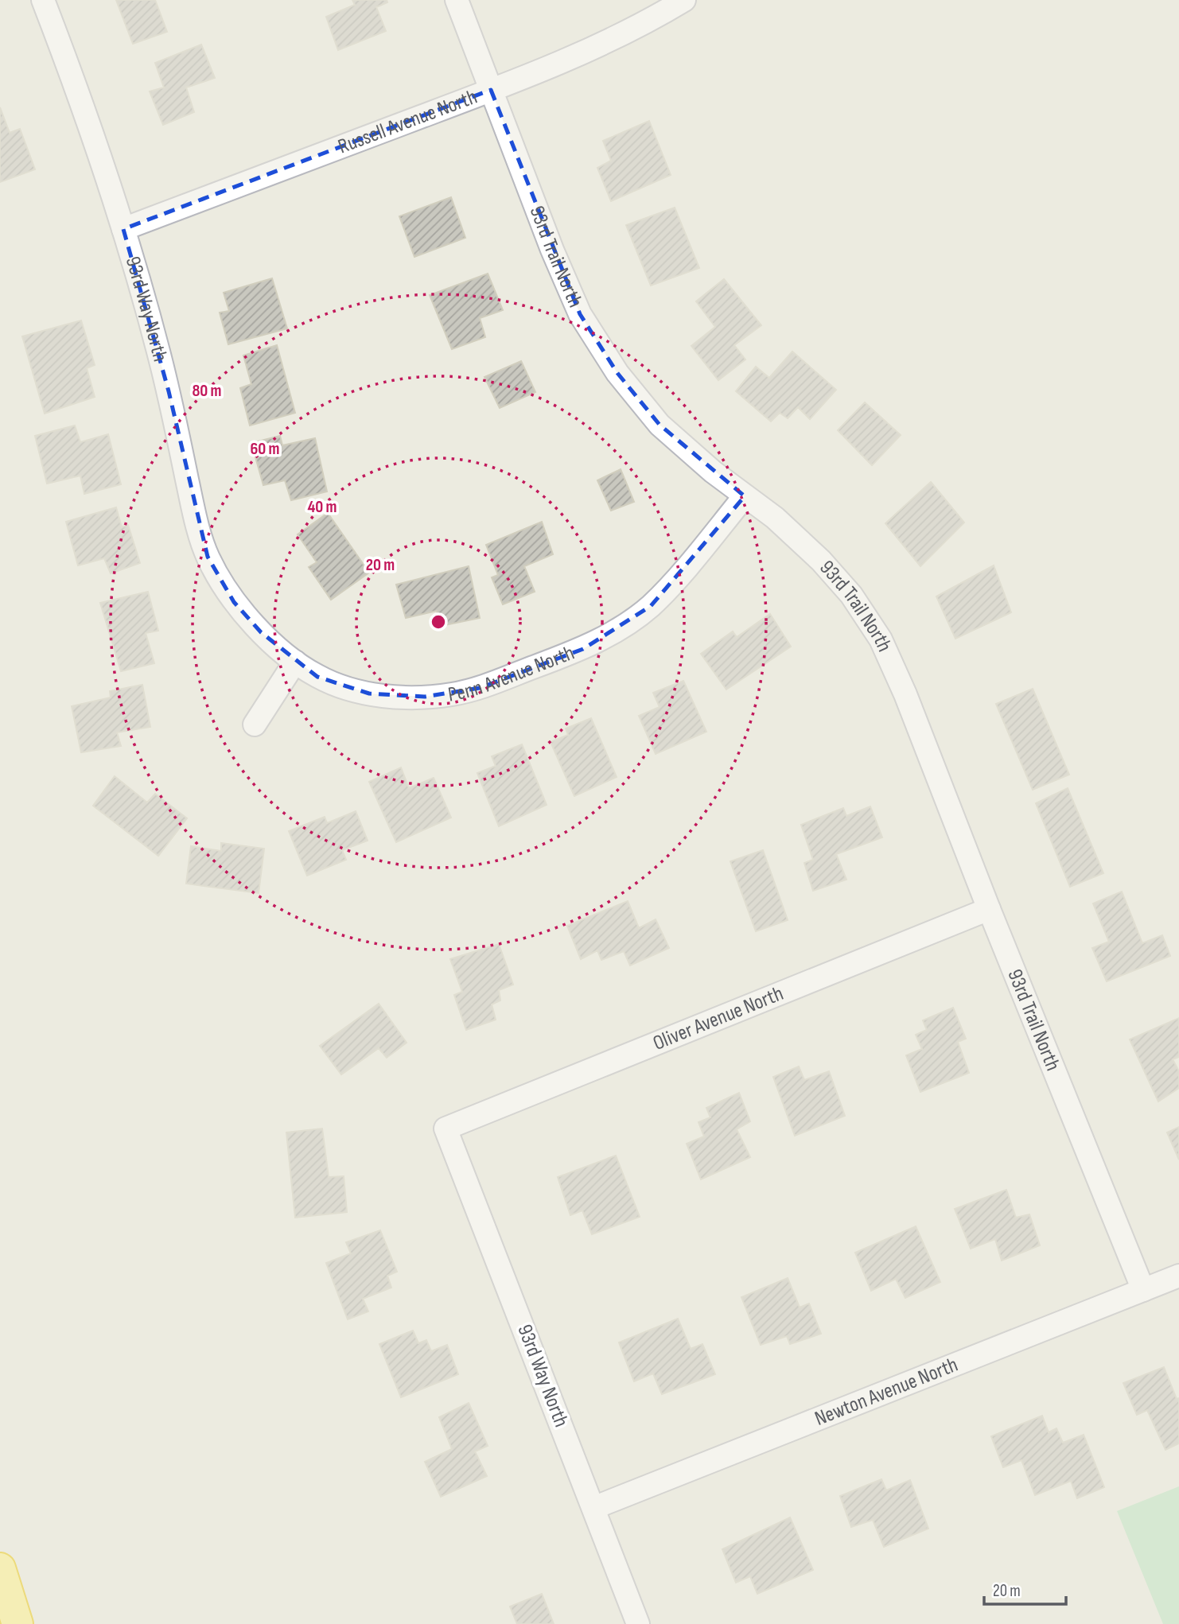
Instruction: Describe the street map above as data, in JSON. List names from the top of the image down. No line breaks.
{"streets":{"street":["Russell Avenue North","93rd Trail North","93rd Way North","Penn Avenue North","Oliver Avenue North","Newton Avenue North"]},"crossings":[["Russell Avenue North","93rd Trail North"],["Russell Avenue North","93rd Way North"],["93rd Trail North","Penn Avenue North"],["93rd Trail North","Oliver Avenue North"],["93rd Trail North","Newton Avenue North"],["93rd Way North","Penn Avenue North"],["93rd Way North","Oliver Avenue North"],["93rd Way North","Newton Avenue North"]],"scale_bar":"20 m","rings":["80 m","60 m","40 m","20 m"]}
